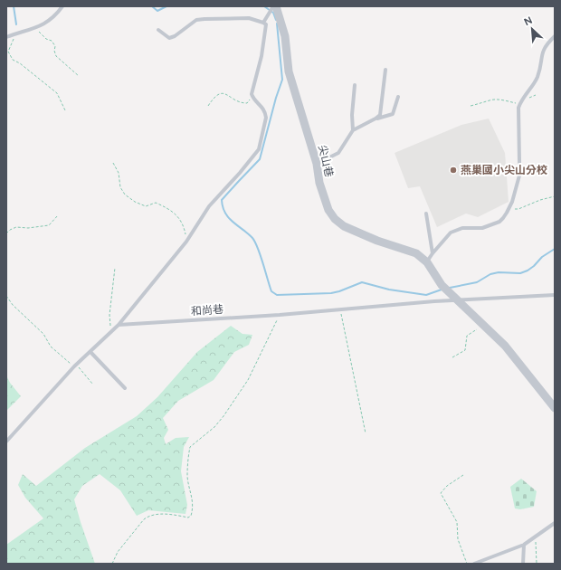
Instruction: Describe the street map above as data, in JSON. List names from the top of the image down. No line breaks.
{"streets":{"street":["尖山巷"],"lane":["和尚巷"]},"crossings":[["尖山巷","和尚巷"]],"places":["燕巢國小尖山分校"],"north":"top left"}
